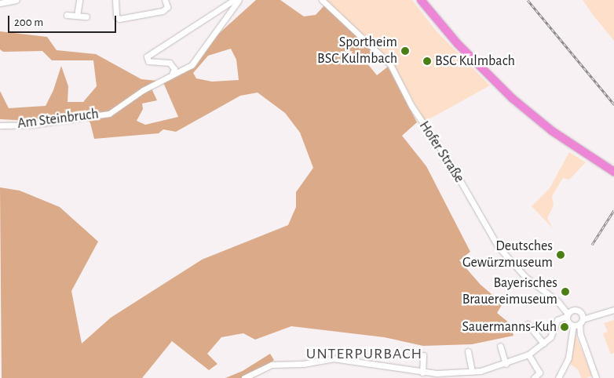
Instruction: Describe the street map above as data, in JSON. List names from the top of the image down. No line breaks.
{"streets":{"street":["Am Steinbruch","Hofer Straße"]},"districts":["UNTERPURBACH"],"places":["Sportheim BSC Kulmbach","BSC Kulmbach","Deutsches Gewürzmuseum","Bayerisches Brauereimuseum","Sauermanns-Kuh"],"scale_bar":"200 m"}
